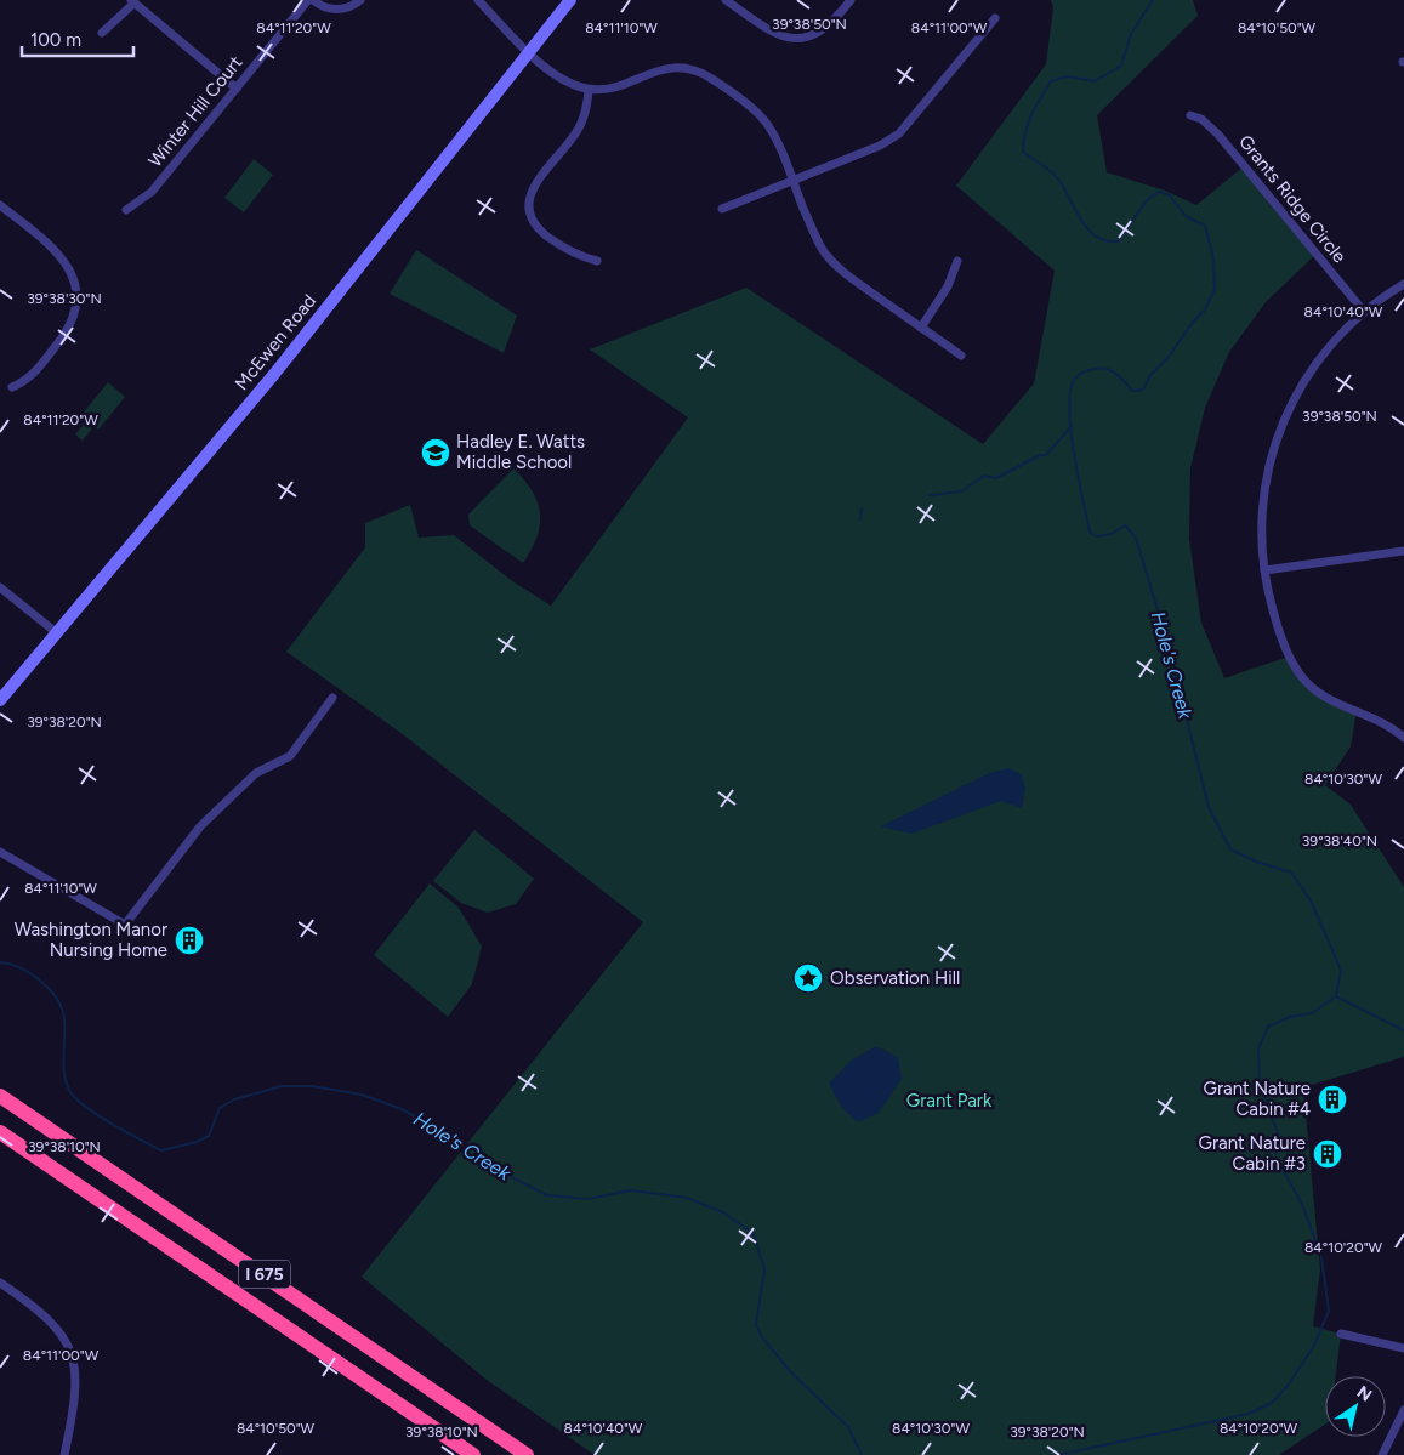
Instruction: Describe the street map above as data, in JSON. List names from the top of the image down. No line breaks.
{"streets":{"highway":["I 675"],"street":["Winter Hill Court","Grants Ridge Circle","McEwen Road"]},"water":["Hole's Creek"],"parks":["Grant Park"],"places":{"school or university":["Hadley E. Watts Middle School"],"building":["Washington Manor Nursing Home","Grant Nature Cabin #4","Grant Nature Cabin #3"],"place":["Observation Hill"]},"scale_bar":"100 m","north":"top right","coordinates":["39°38'50\"N","84°11'20\"W","84°11'10\"W","84°11'00\"W","84°10'50\"W","39°38'30\"N","84°10'40\"W","39°38'20\"N","84°10'30\"W","39°38'40\"N","39°38'10\"N","84°10'20\"W"]}
